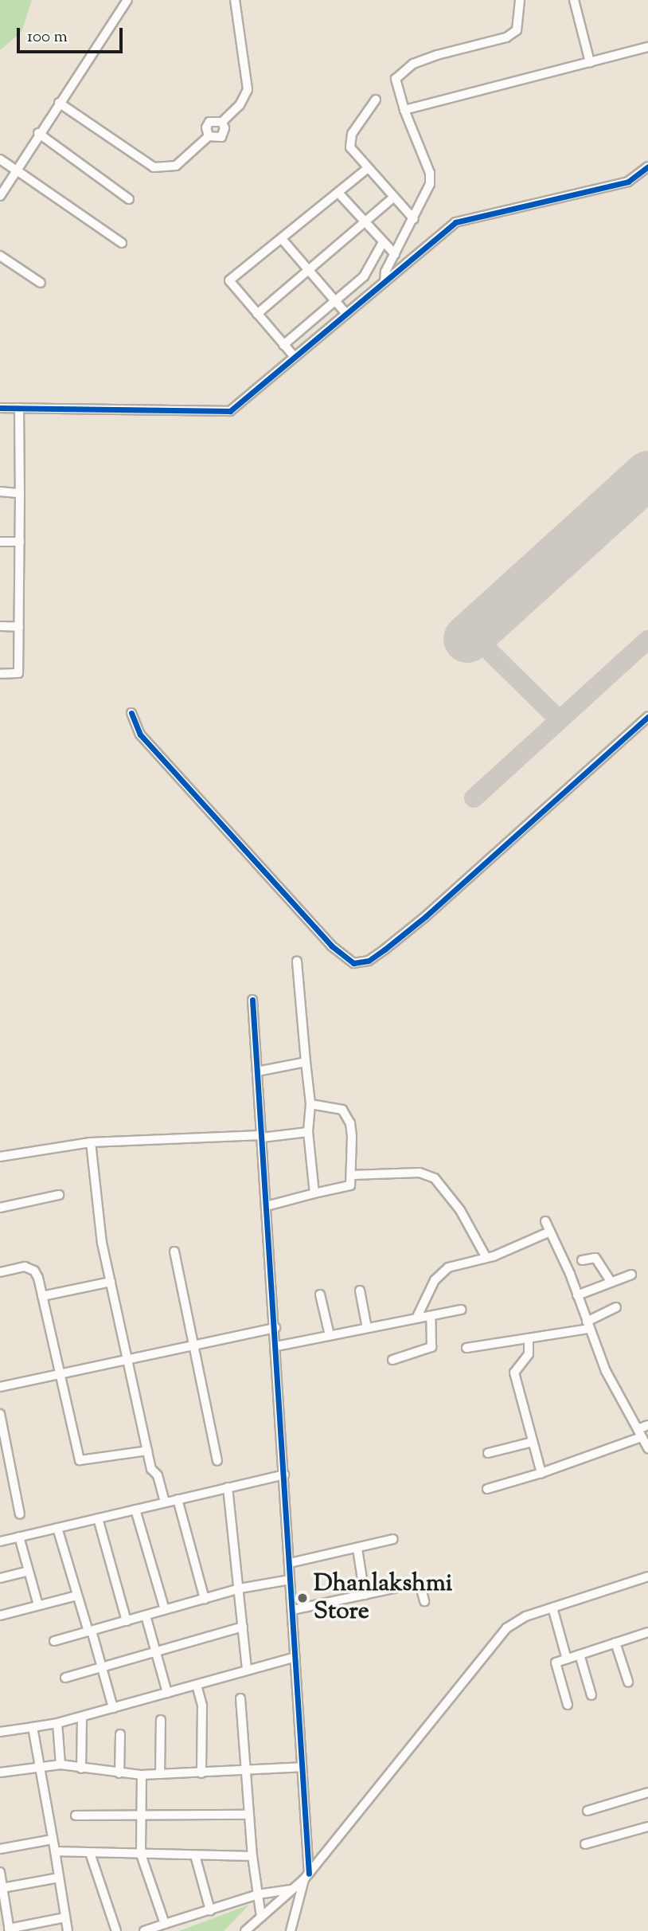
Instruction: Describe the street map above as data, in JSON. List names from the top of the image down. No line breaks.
{"places":["Dhanlakshmi Store"],"scale_bar":"100 m"}
